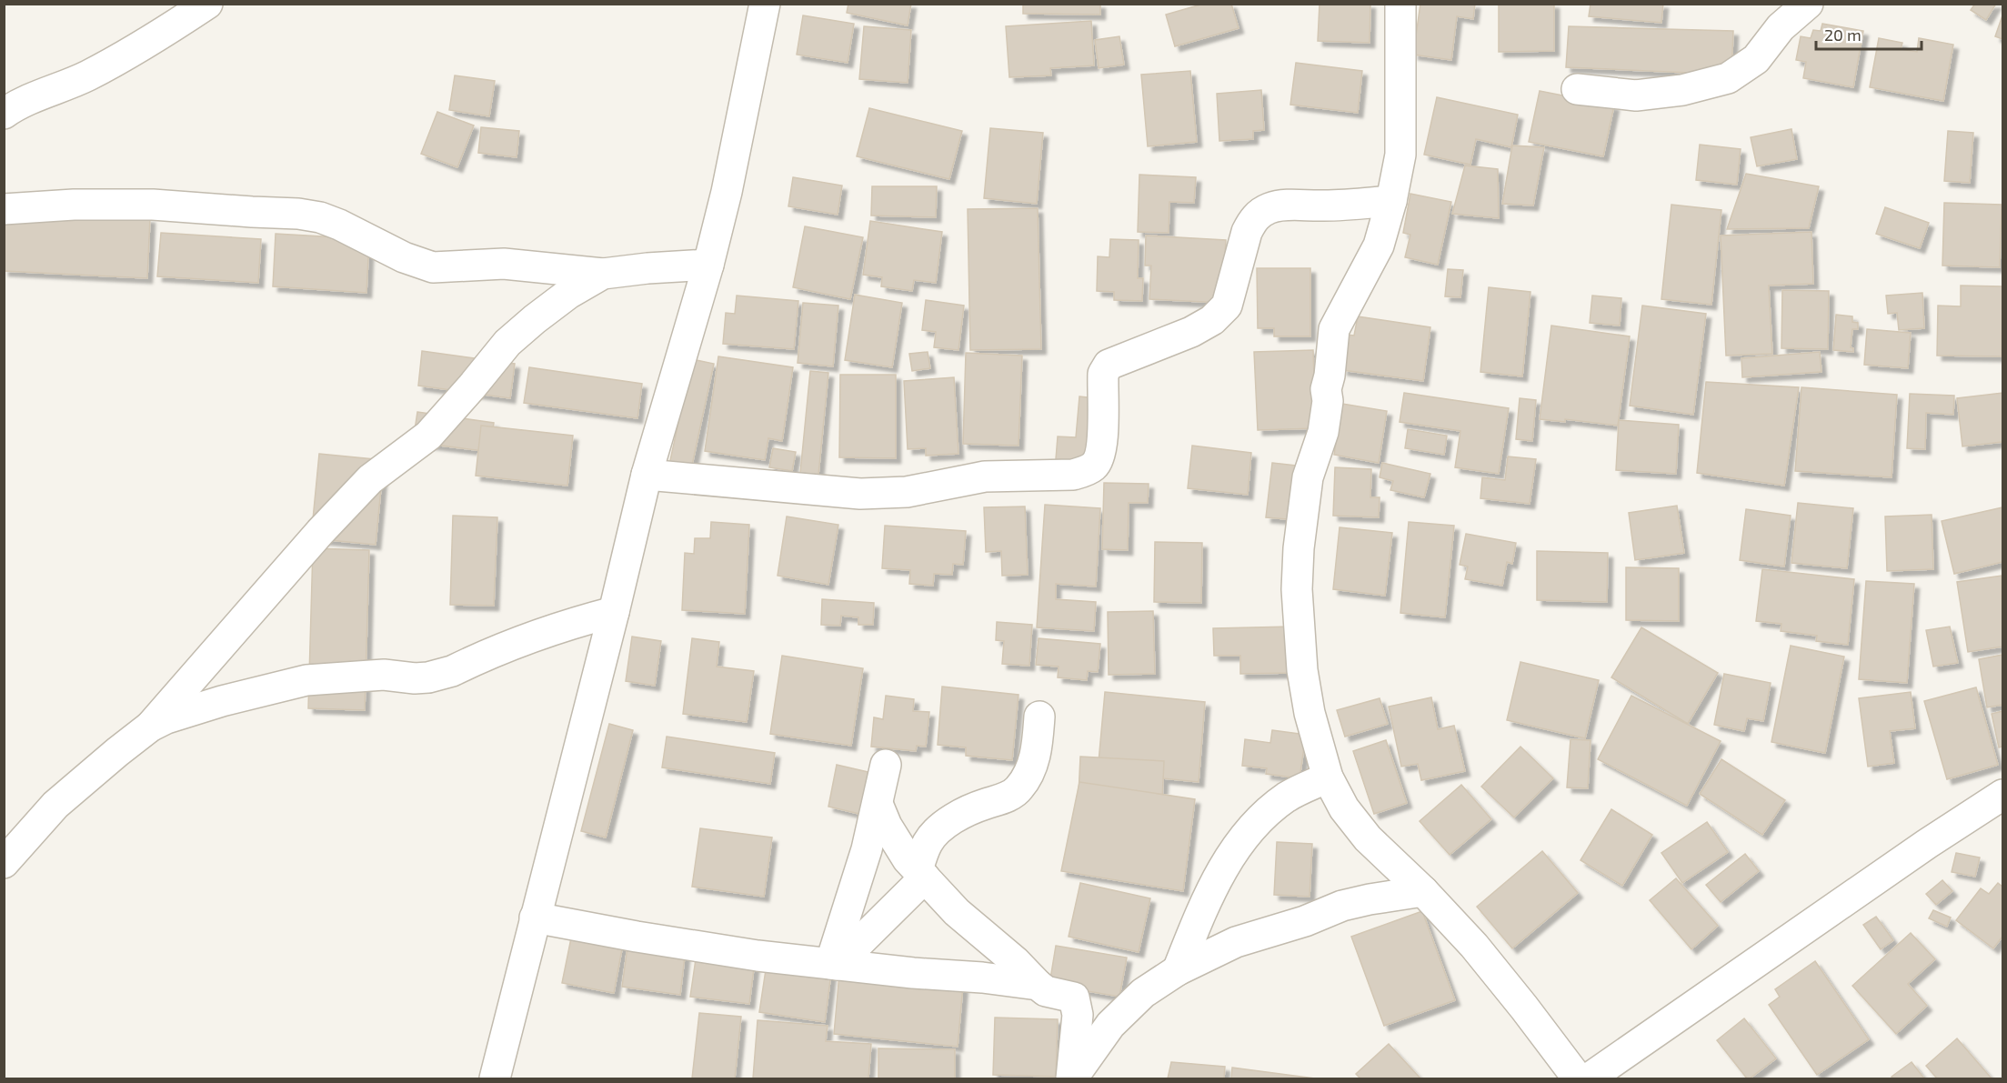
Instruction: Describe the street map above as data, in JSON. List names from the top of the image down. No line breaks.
{"scale_bar":"20 m"}
